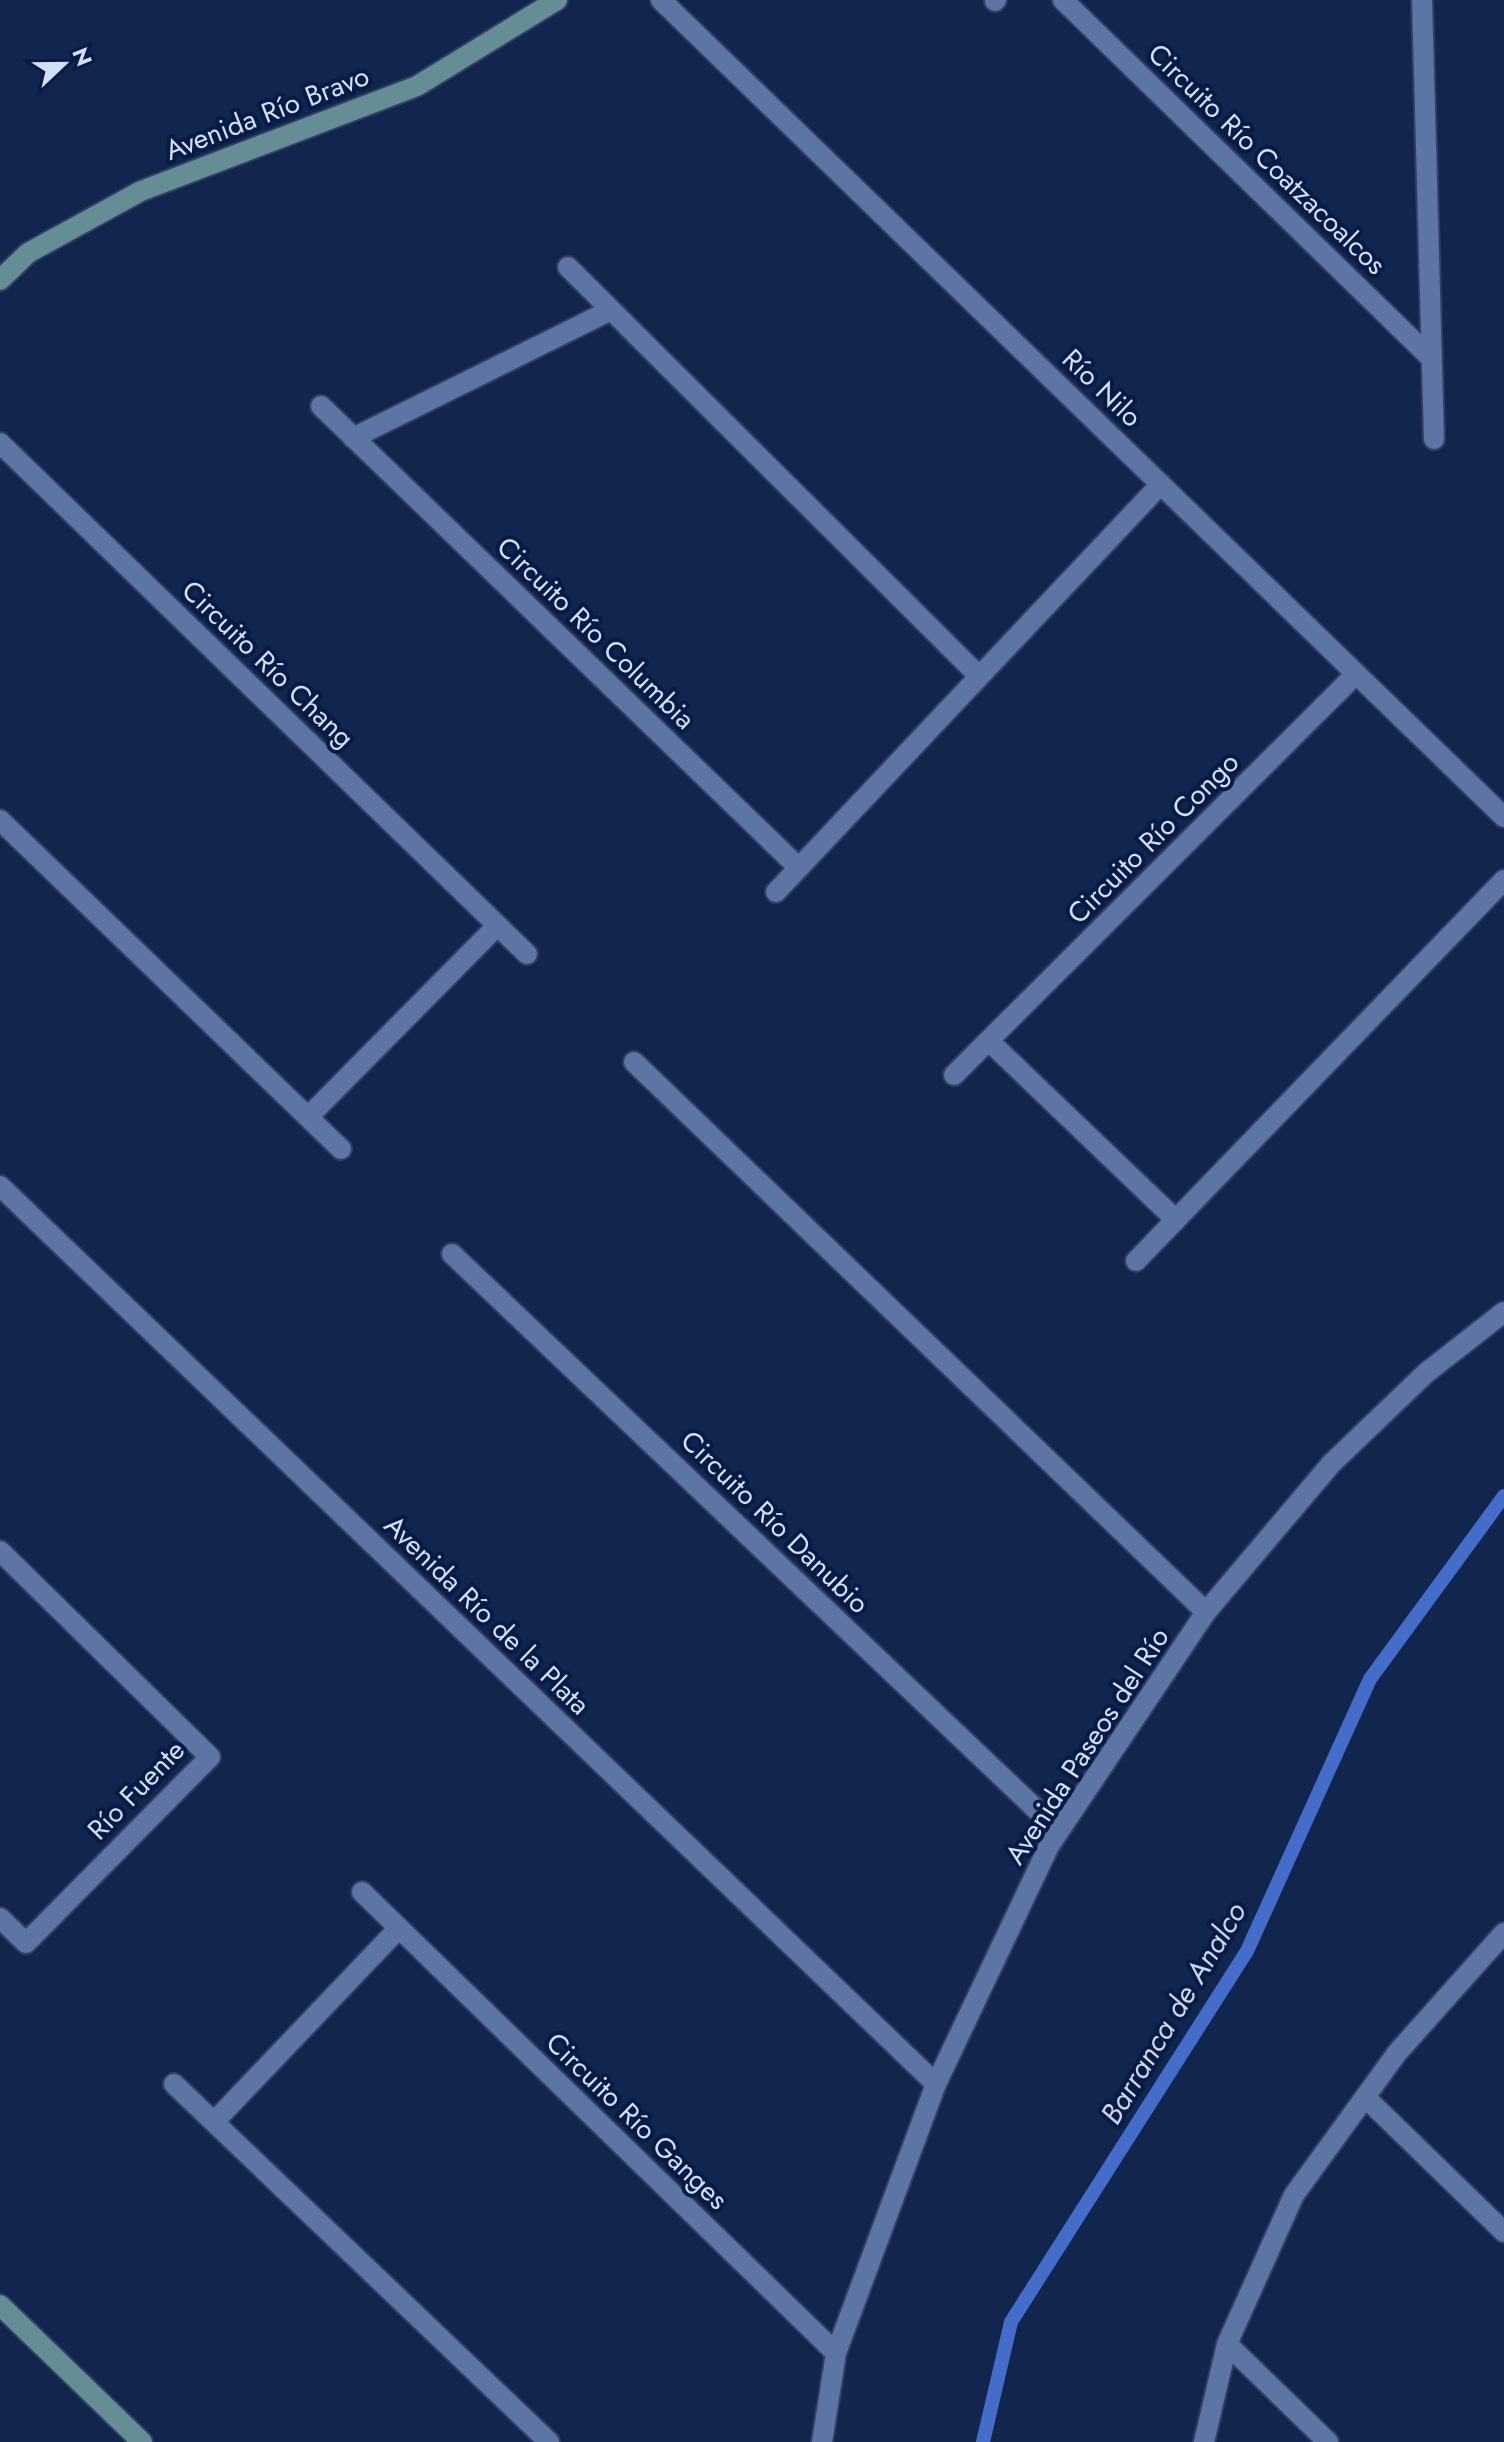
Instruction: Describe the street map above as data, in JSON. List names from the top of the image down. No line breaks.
{"streets":{"street":["Avenida Río Bravo","Circuito Río Coatzacoalcos","Río Nilo","Circuito Río Columbia","Circuito Río Chang","Circuito Río Congo","Circuito Río Danubio","Avenida Río de la Plata","Avenida Paseos del Río","Río Fuente","Circuito Río Ganges"]},"crossings":[["Río Nilo","Circuito Río Congo"],["Circuito Río Danubio","Avenida Paseos del Río"],["Avenida Río de la Plata","Avenida Paseos del Río"],["Avenida Paseos del Río","Circuito Río Ganges"]],"water":["Barranca de Analco"],"north":"right"}
